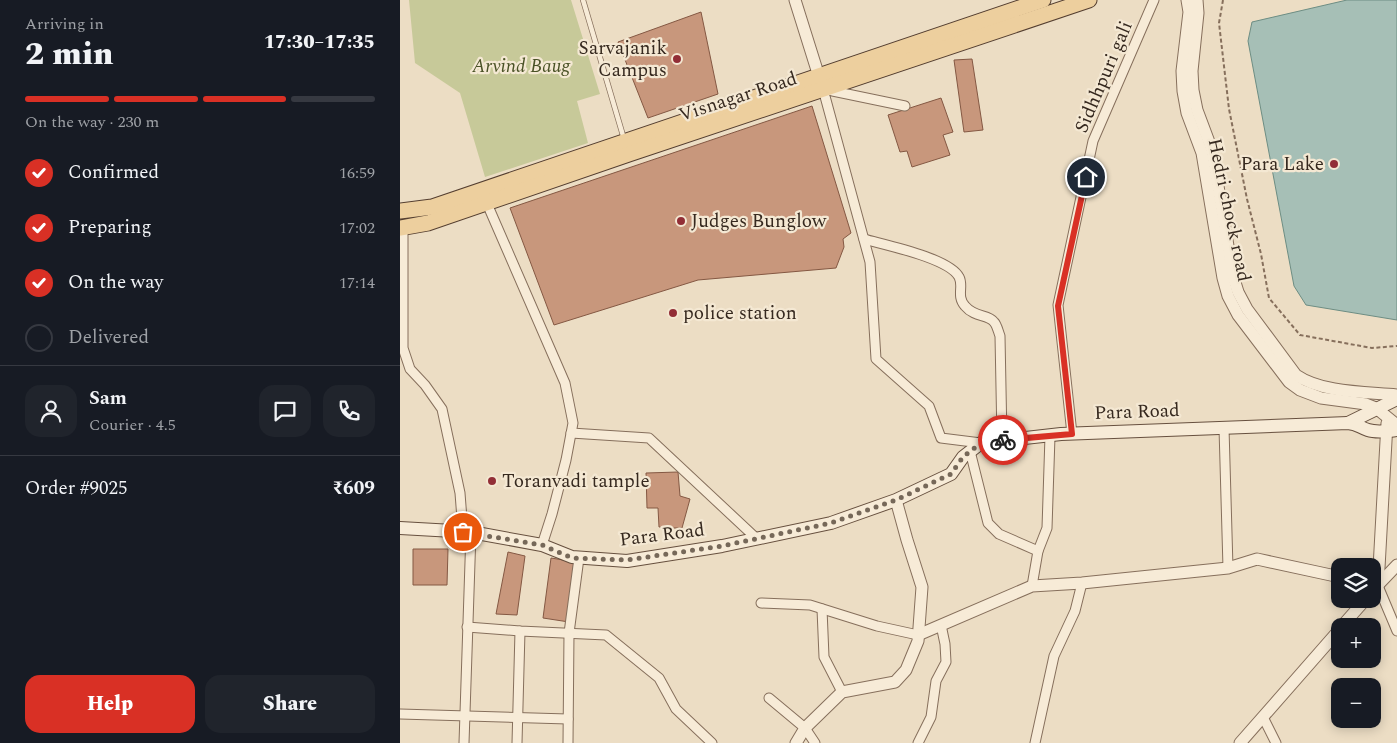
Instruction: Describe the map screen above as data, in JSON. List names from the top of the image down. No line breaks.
{"streets":{"main road":["Visnagar Road","Para Road"],"street":["Sidhhpuri gali","Hedri chock road"]},"crossings":[["Sidhhpuri gali","Para Road"],["Hedri chock road","Para Road"]],"parks":["Arvind Baug"],"places":["Sarvajanik Campus","Para Lake","Judges Bunglow","police station","Toranvadi tample"],"page":{"heading":["2 min","Arriving in","17:30–17:35"],"panel":["Sam","Courier · 4.5","Order #9025","₹609"],"bar":"On the way · 230 m","list":[["Confirmed","16:59"],["Preparing","17:02"],["On the way","17:14"],"Delivered"],"map_buttons":["+","−"],"buttons":["Help","Share"]}}
